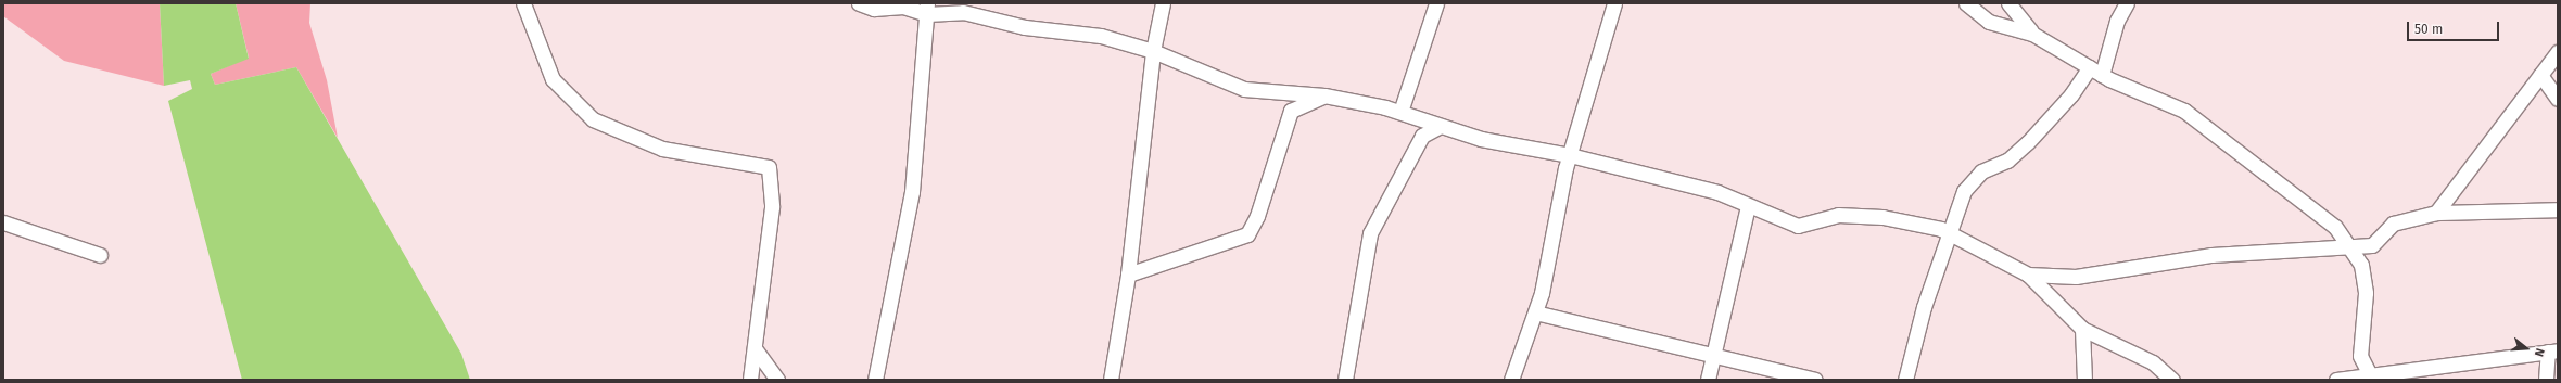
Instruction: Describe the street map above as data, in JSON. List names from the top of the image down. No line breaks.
{"scale_bar":"50 m","north":"right"}
